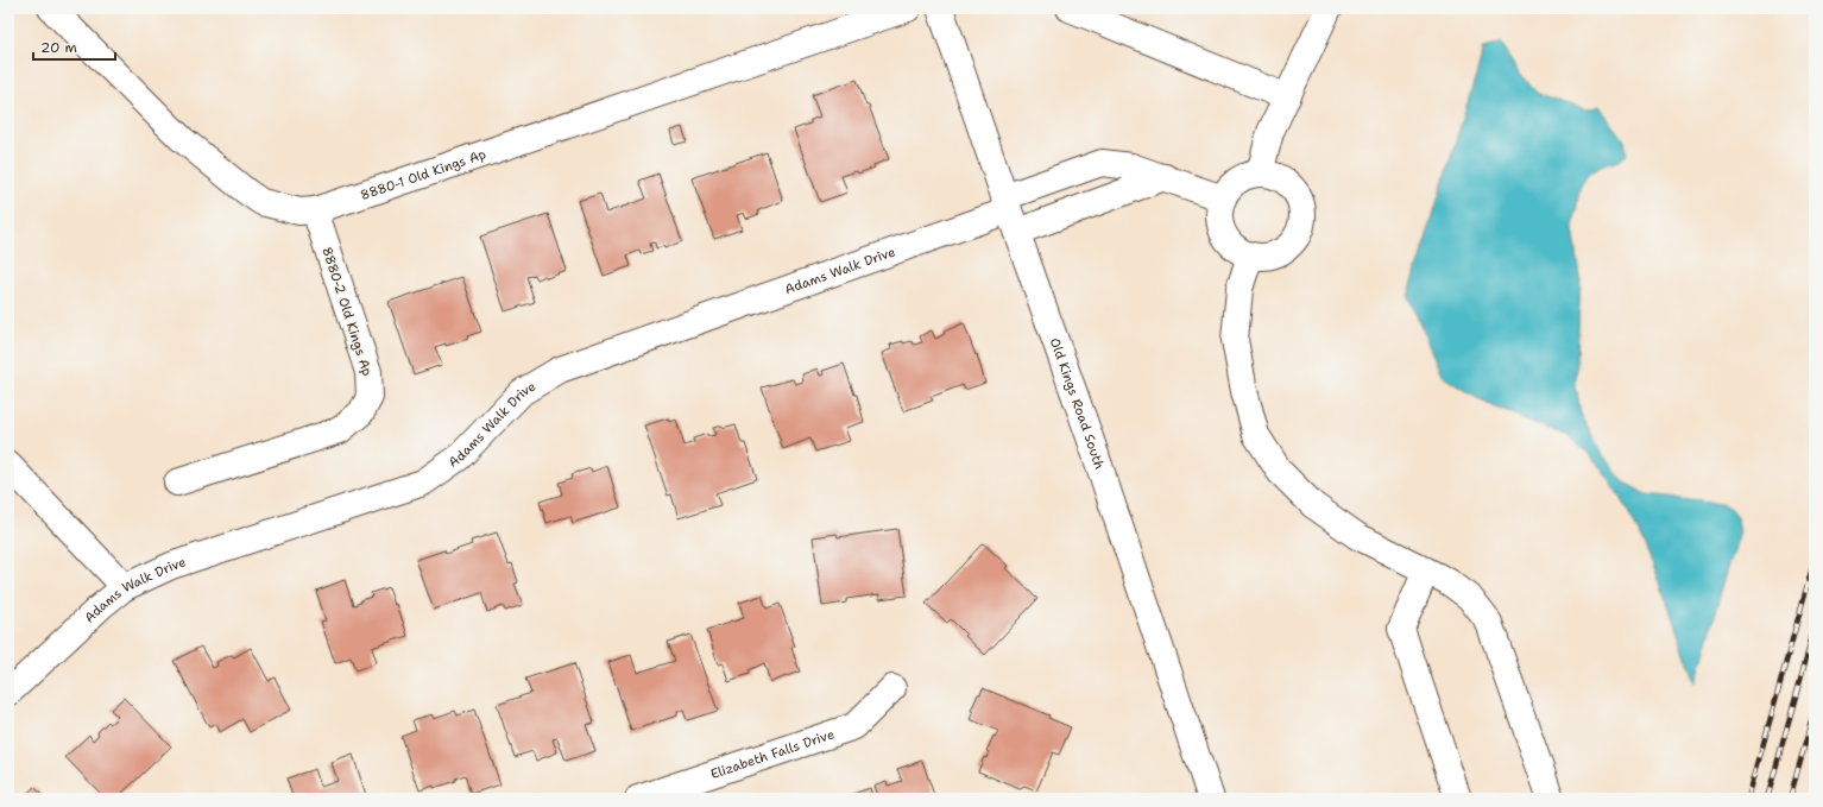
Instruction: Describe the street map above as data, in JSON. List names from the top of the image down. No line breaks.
{"streets":{"street":["8880-1 Old Kings Ap","Adams Walk Drive","8880-2 Old Kings Ap","Old Kings Road South","Elizabeth Falls Drive"]},"crossings":[["8880-1 Old Kings Ap","8880-2 Old Kings Ap"],["Adams Walk Drive","Old Kings Road South"]],"scale_bar":"20 m"}
